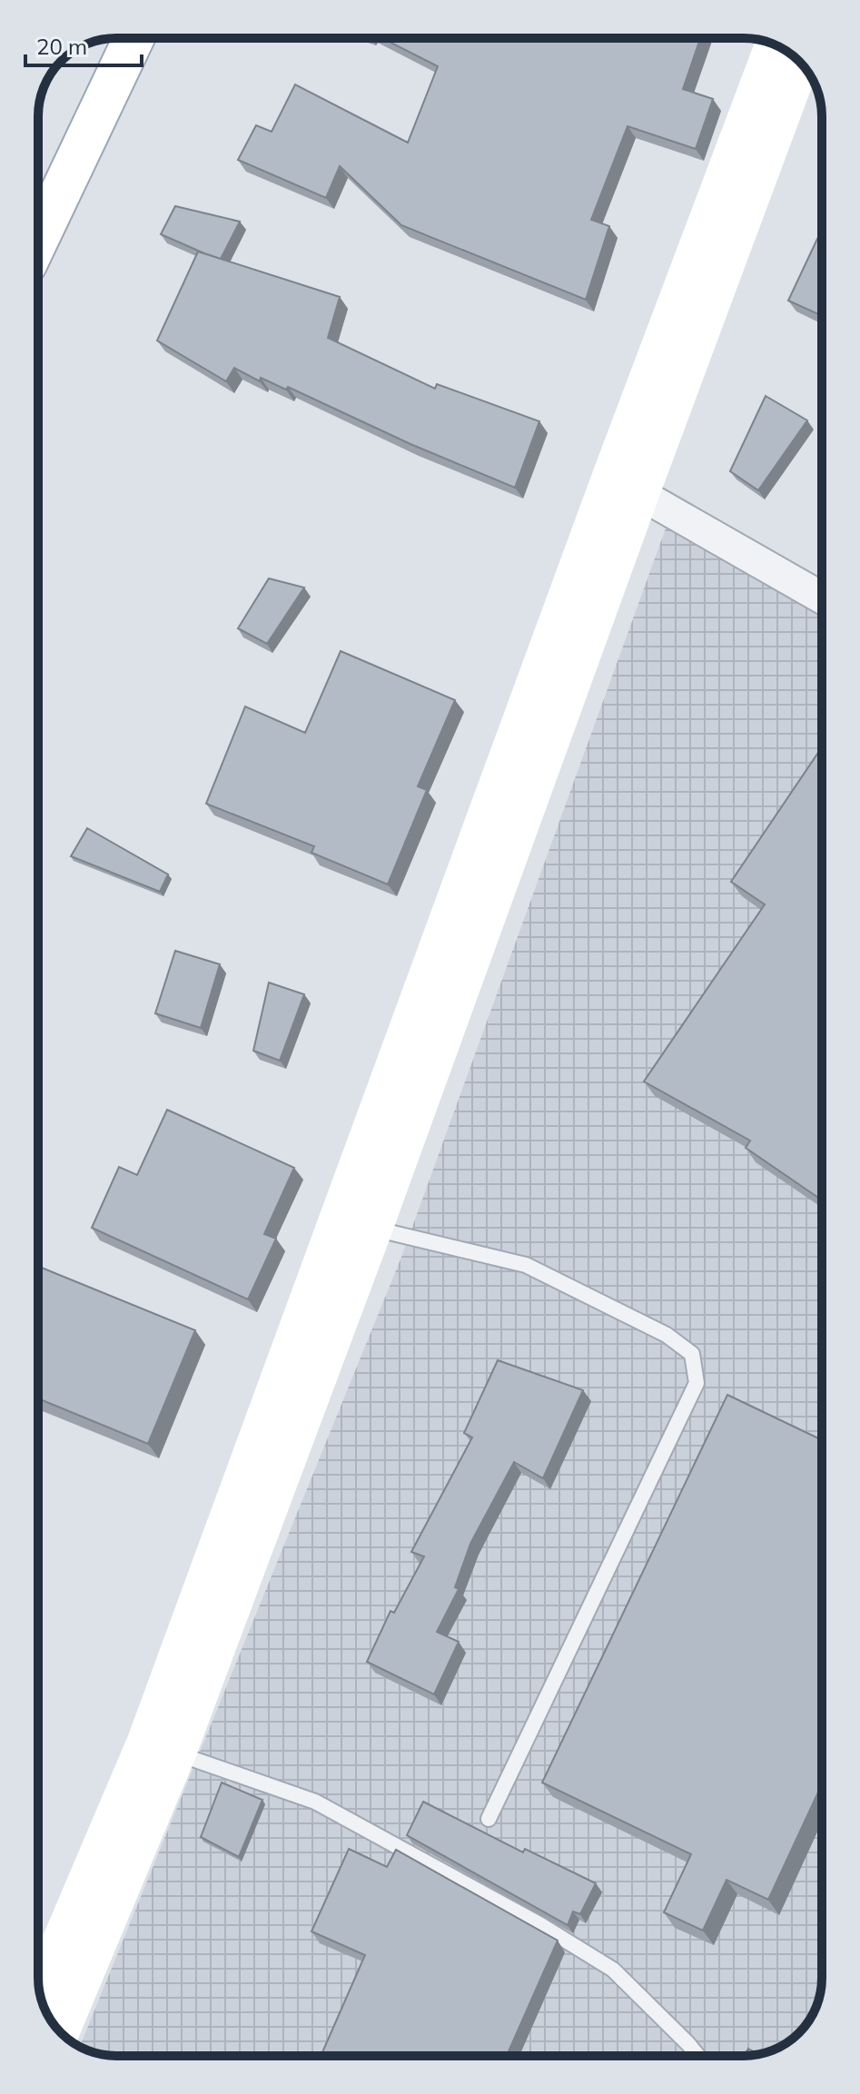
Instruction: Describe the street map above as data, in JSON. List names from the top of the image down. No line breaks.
{"scale_bar":"20 m"}
